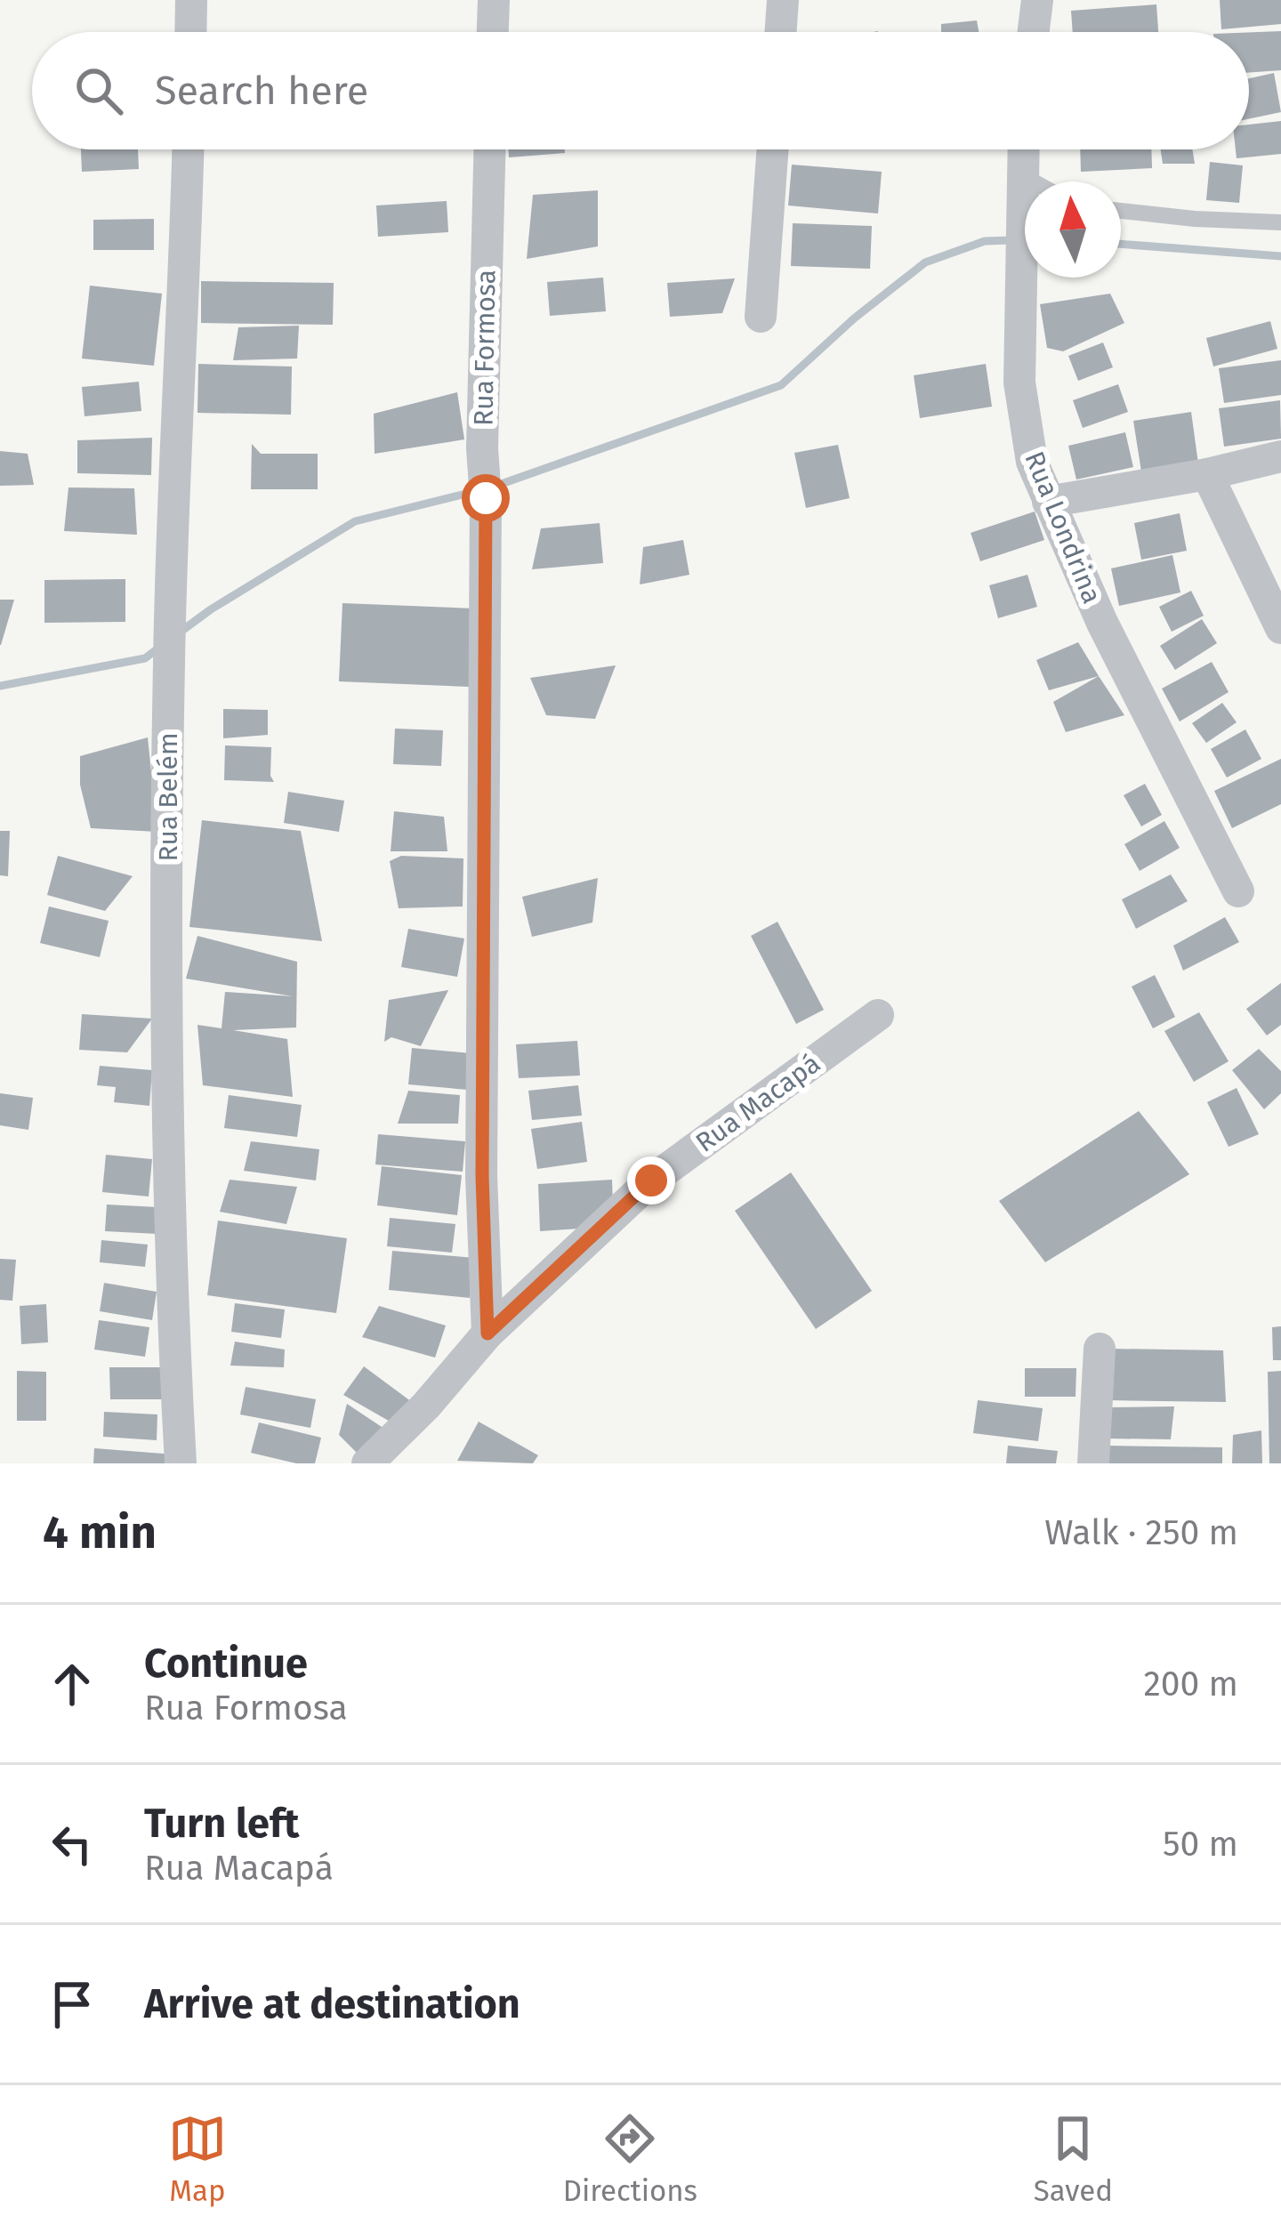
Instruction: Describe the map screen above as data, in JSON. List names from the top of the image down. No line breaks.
{"streets":{"street":["Rua Formosa","Rua Londrina","Rua Belém","Rua Macapá"]},"crossings":[["Rua Formosa","Rua Macapá"]],"north":"top","page":{"search":"Search here","heading":["4 min","Walk · 250 m"],"list":[["Continue","Rua Formosa","200 m"],["Turn left","Rua Macapá","50 m"],"Arrive at destination"],"nav":["Map","Directions","Saved"]}}
